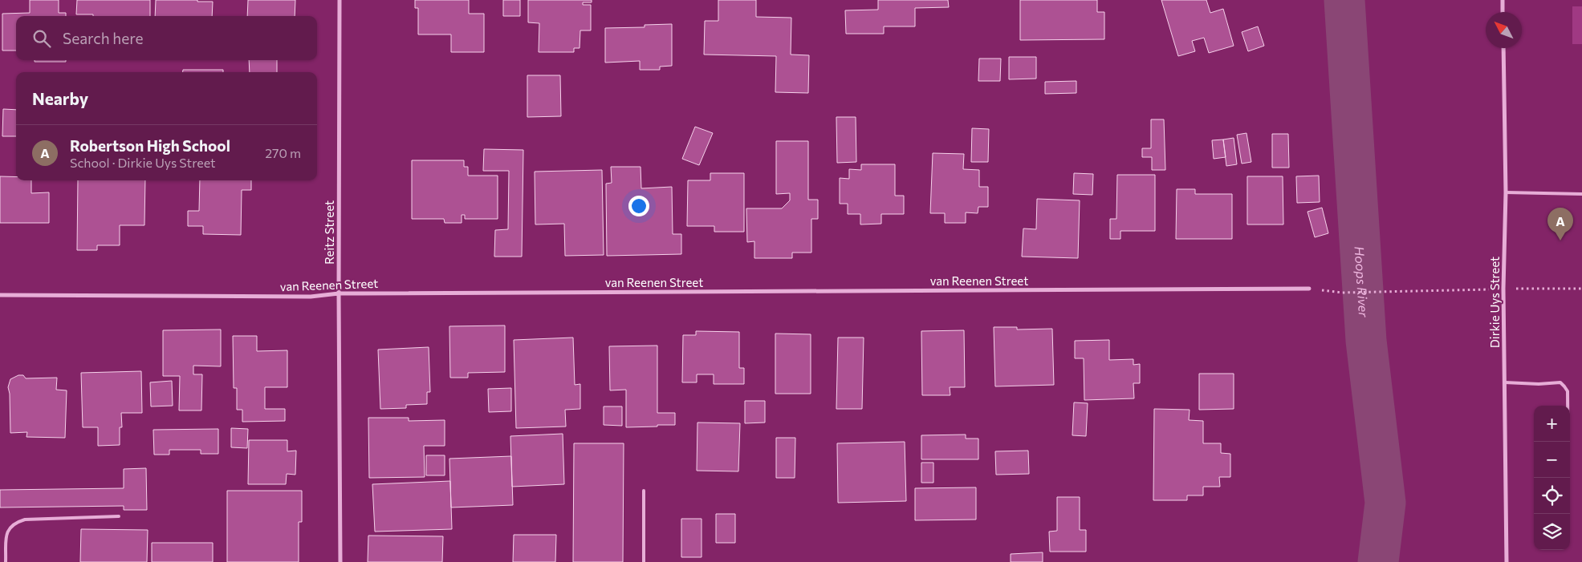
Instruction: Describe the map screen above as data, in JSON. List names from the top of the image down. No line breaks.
{"streets":{"street":["Reitz Street","van Reenen Street","Dirkie Uys Street"]},"crossings":[["Reitz Street","van Reenen Street"]],"water":["Hoops River"],"north":"top left","page":{"search":"Search here","heading":"Nearby","list":[{"mark":"A","name":"Robertson High School","note":"School · Dirkie Uys Street","value":"270 m"}],"pins":"A","map_buttons":["+","−"]}}
